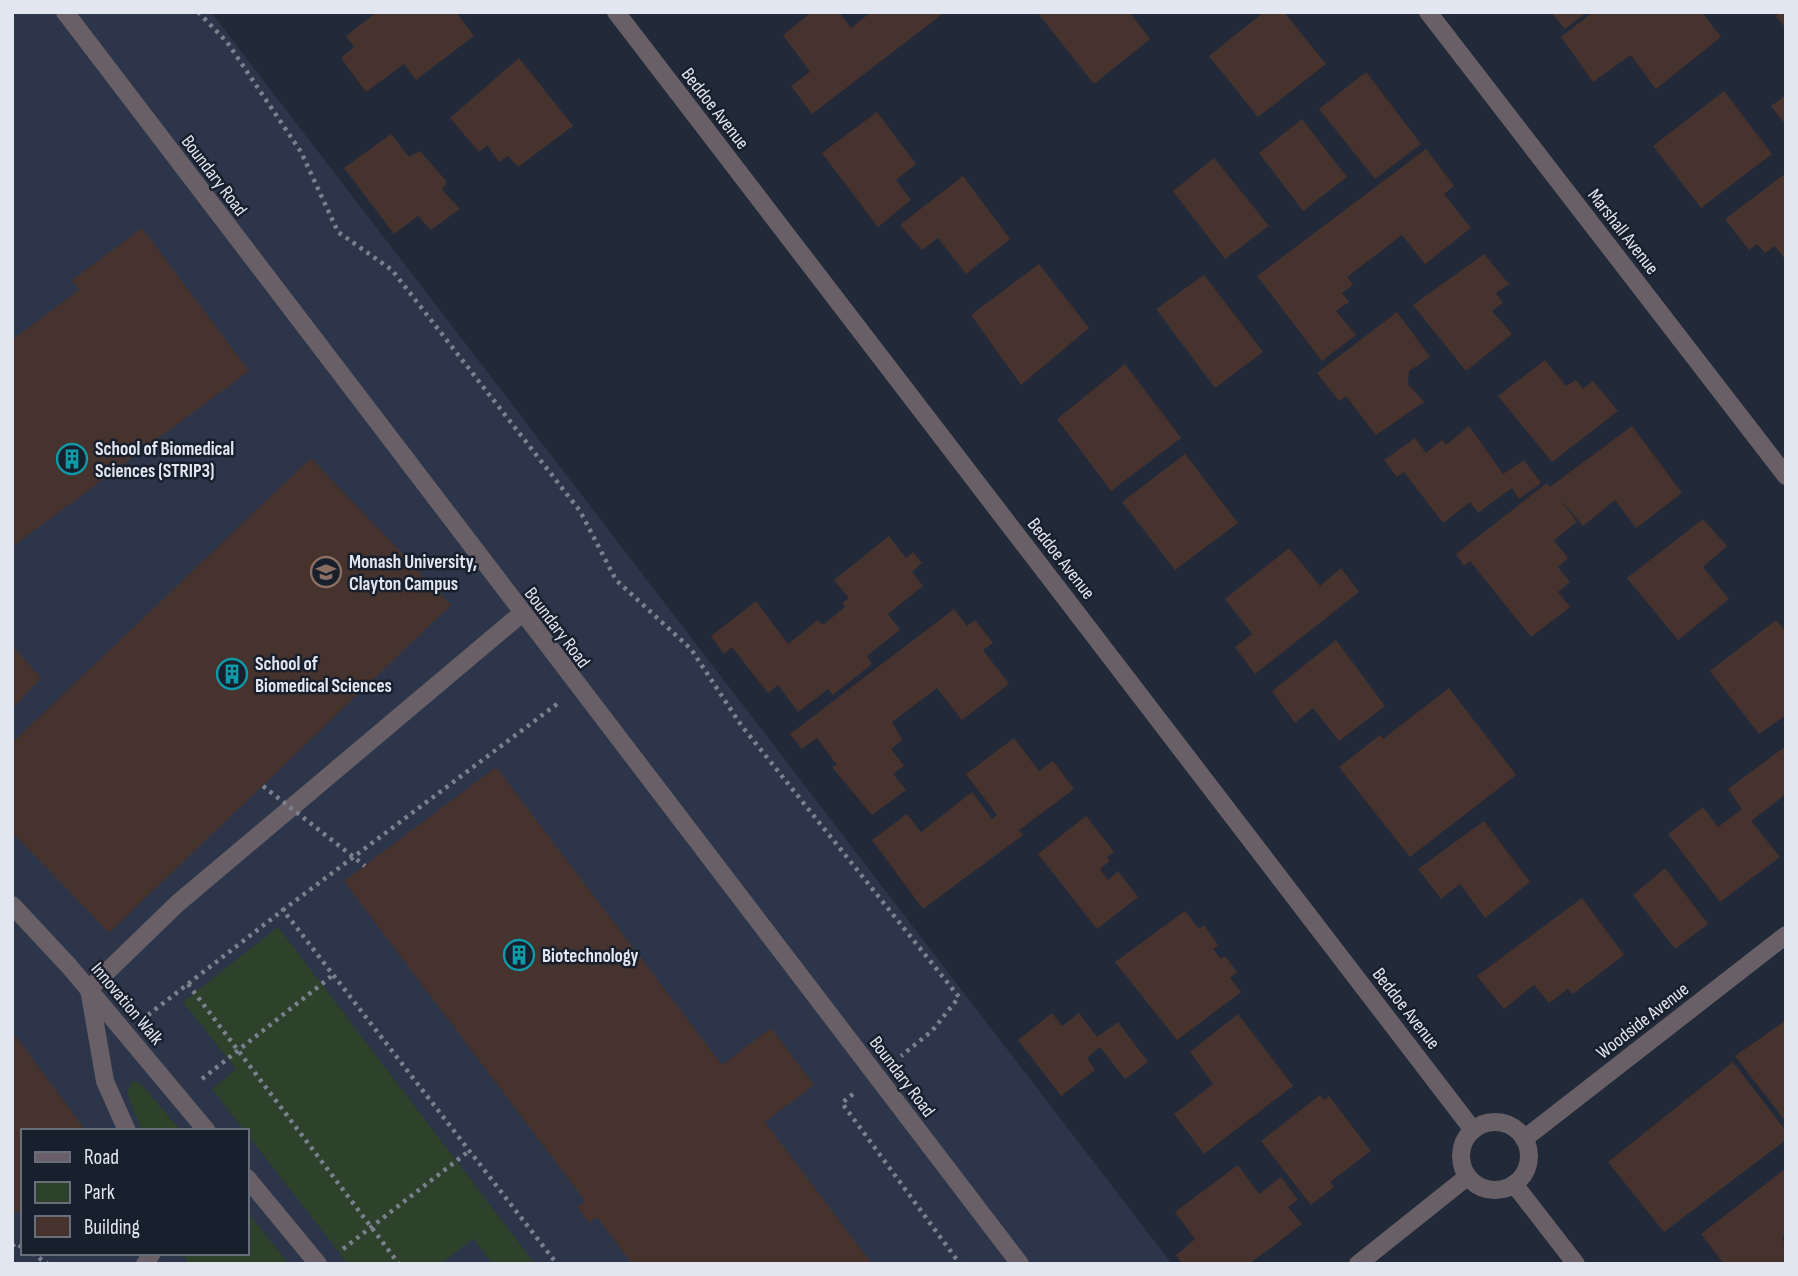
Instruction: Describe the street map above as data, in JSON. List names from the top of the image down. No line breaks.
{"streets":{"street":["Beddoe Avenue","Boundary Road","Marshall Avenue","Innovation Walk","Woodside Avenue"]},"crossings":[["Beddoe Avenue","Woodside Avenue"]],"places":{"building":["School of Biomedical Sciences (STRIP3)","School of Biomedical Sciences","Biotechnology"],"school or university":["Monash University, Clayton Campus"]},"legend":["Road","Park","Building"]}
